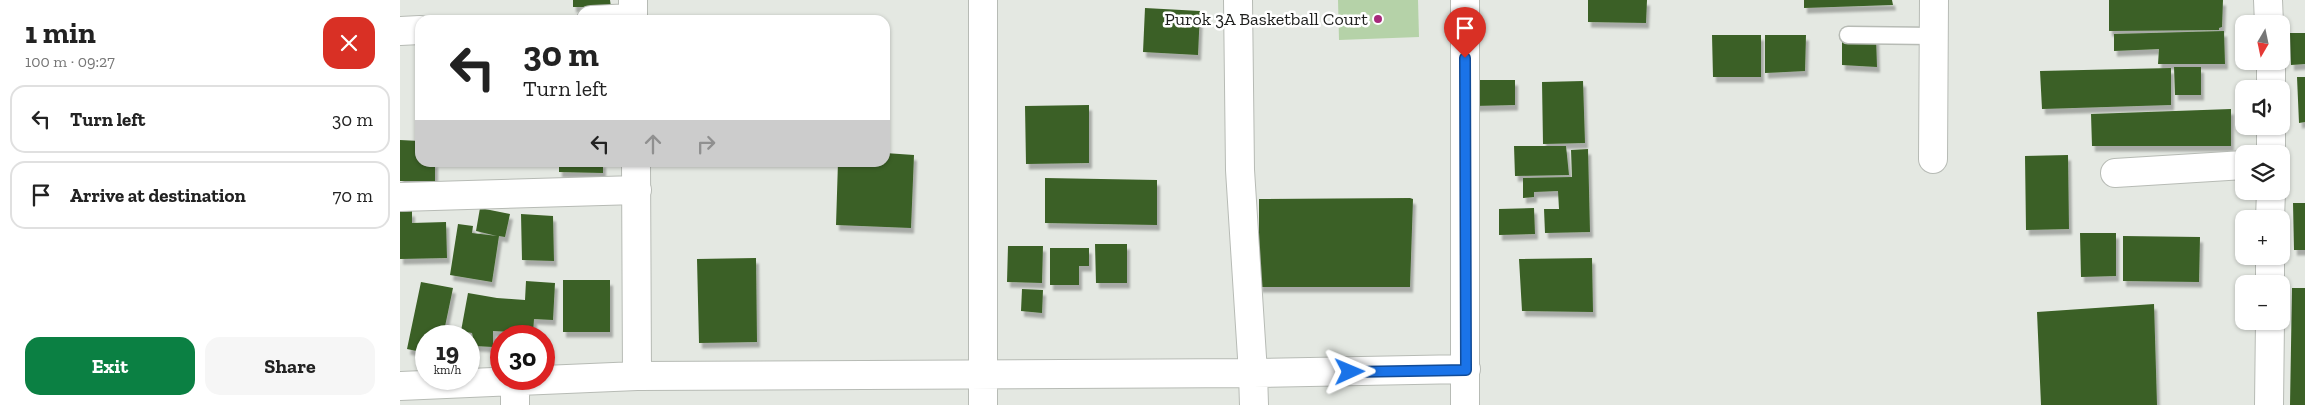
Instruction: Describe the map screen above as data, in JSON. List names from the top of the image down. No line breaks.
{"places":["Purok 3A Basketball Court"],"north":"bottom","page":{"heading":["1 min","100 m · 09:27"],"map_buttons":["+","−"],"turn":["30 m","Turn left"],"list":[{"name":"Turn left","value":"30 m"},{"name":"Arrive at destination","value":"70 m"}],"speed":"19 km/h","limit":"30","buttons":["Exit","Share"]}}
